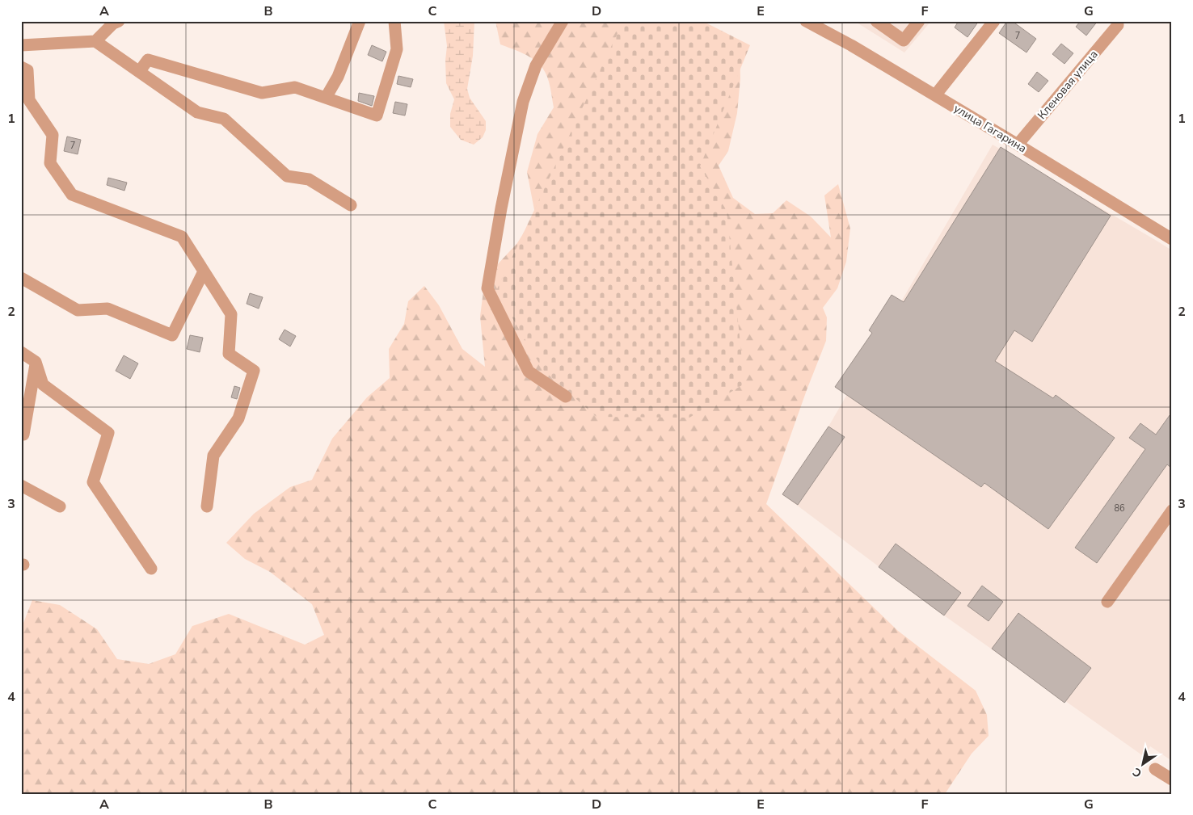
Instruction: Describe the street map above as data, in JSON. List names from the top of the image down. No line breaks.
{"streets":{"street":["Кленовая улица","улица Гагарина"]},"crossings":[["Кленовая улица","улица Гагарина"]],"house_numbers":["7","7","86"],"north":"bottom left","grid":{"columns":["A","B","C","D","E","F","G"],"rows":["1","2","3","4"]}}
